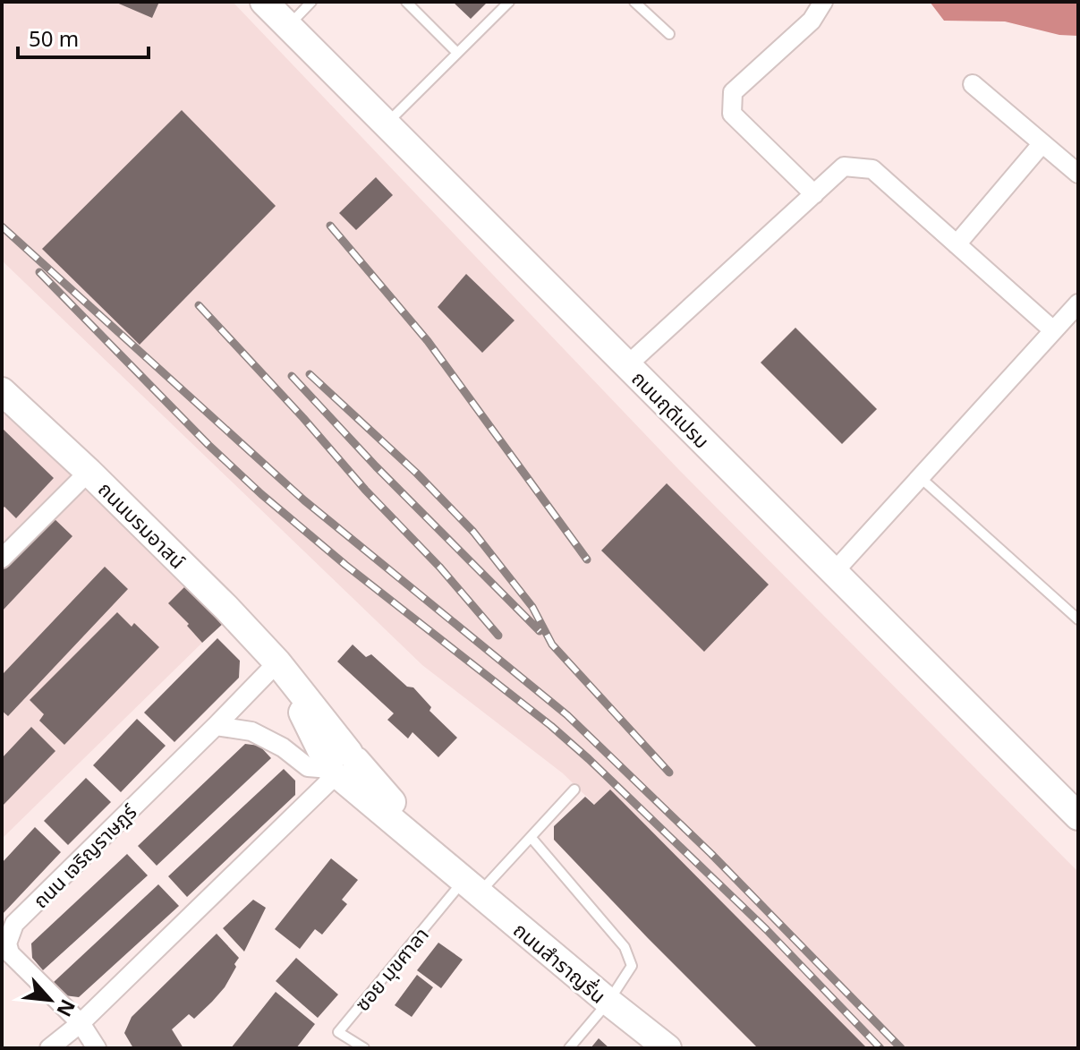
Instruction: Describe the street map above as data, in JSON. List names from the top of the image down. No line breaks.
{"streets":{"main road":["ถนนฤดีเปรม","ถนนบรมอาสน์","ถนนสำราญรื่น"],"street":["ถนน เจริญราษฎร์"],"lane":["ซอย มุขศาลา"]},"crossings":[["ถนนบรมอาสน์","ถนน เจริญราษฎร์"],["ถนนบรมอาสน์","ถนนสำราญรื่น"],["ถนนสำราญรื่น","ซอย มุขศาลา"]],"scale_bar":"50 m","north":"bottom right"}
